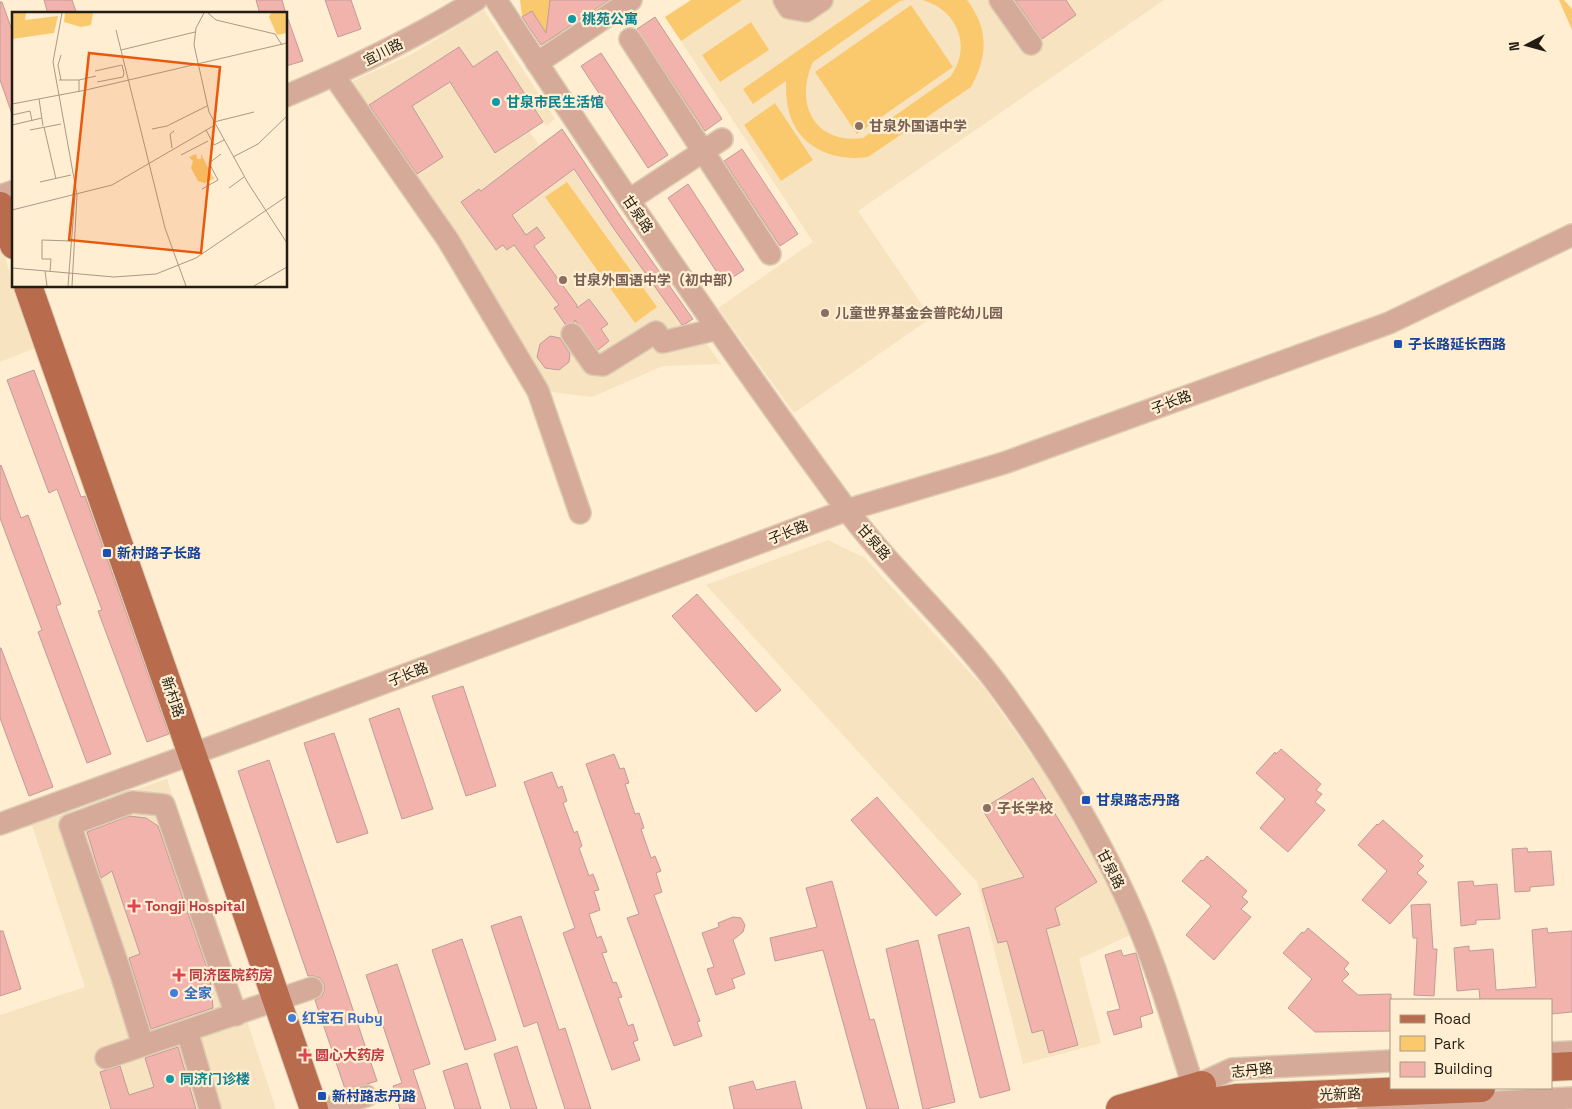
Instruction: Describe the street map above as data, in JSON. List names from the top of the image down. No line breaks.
{"streets":{"main road":["新村路","志丹路","光新路"],"street":["宜川路","甘泉路","子长路"]},"crossings":[["甘泉路","子长路"],["甘泉路","志丹路"],["甘泉路","光新路"],["子长路","新村路"],["志丹路","光新路"]],"places":{"other":["桃苑公寓","甘泉市民生活馆","甘泉外国语中学","甘泉外国语中学（初中部）","儿童世界基金会普陀幼儿园","子长学校","全家","红宝石 Ruby","同济门诊楼"],"transit":["子长路延长西路","新村路子长路","甘泉路志丹路","新村路志丹路"],"health":["Tongji Hospital","同济医院药房","圆心大药房"]},"legend":["Road","Park","Building"],"north":"left"}
